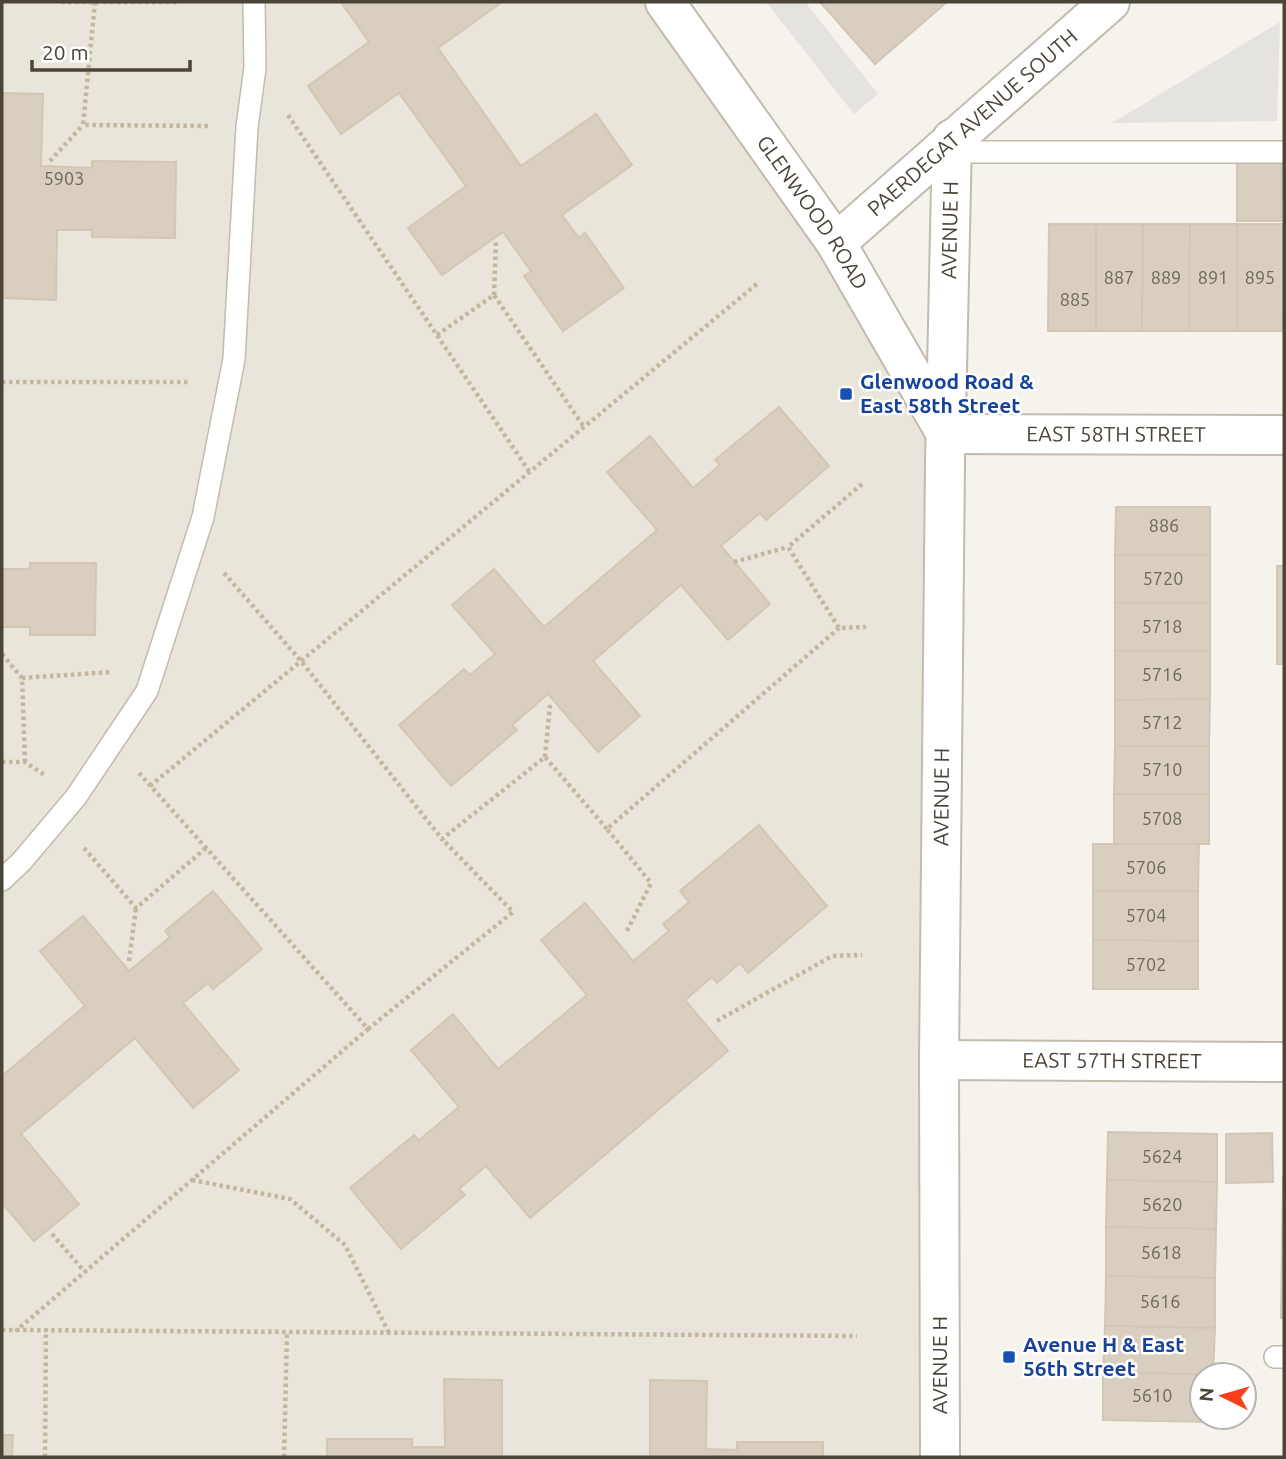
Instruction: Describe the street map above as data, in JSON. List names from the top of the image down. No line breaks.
{"streets":{"street":["PAERDEGAT AVENUE SOUTH","GLENWOOD ROAD","AVENUE H","EAST 58TH STREET","EAST 57TH STREET"]},"crossings":[["PAERDEGAT AVENUE SOUTH","GLENWOOD ROAD"],["PAERDEGAT AVENUE SOUTH","AVENUE H"],["GLENWOOD ROAD","AVENUE H"],["GLENWOOD ROAD","EAST 58TH STREET"],["AVENUE H","EAST 58TH STREET"],["AVENUE H","EAST 57TH STREET"]],"places":{"transit":["Glenwood Road & East 58th Street","Avenue H & East 56th Street"]},"house_numbers":["5903","887","889","891","895","885","886","5720","5718","5716","5712","5710","5708","5706","5704","5702","5624","5620","5618","5616","5610"],"scale_bar":"20 m","north":"left"}
